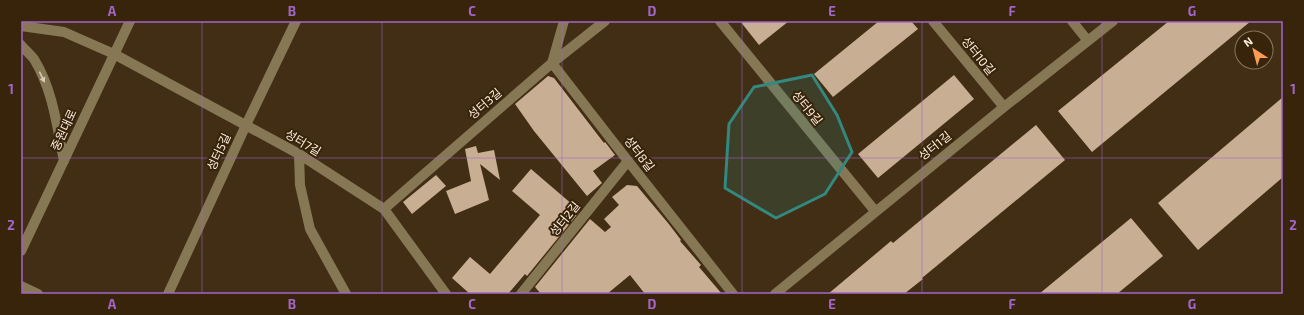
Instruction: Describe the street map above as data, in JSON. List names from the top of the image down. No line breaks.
{"streets":{"street":["성터10길","성터3길","성터9길","중원대로","성터7길","성터1길","성터5길","성터8길","성터2길"]},"crossings":[["성터10길","성터1길"],["성터3길","성터7길"],["성터3길","성터8길"],["성터9길","성터1길"],["중원대로","성터7길"],["성터7길","성터5길"],["성터8길","성터2길"]],"north":"top left","grid":{"columns":["A","B","C","D","E","F","G"],"rows":["1","2"]}}
